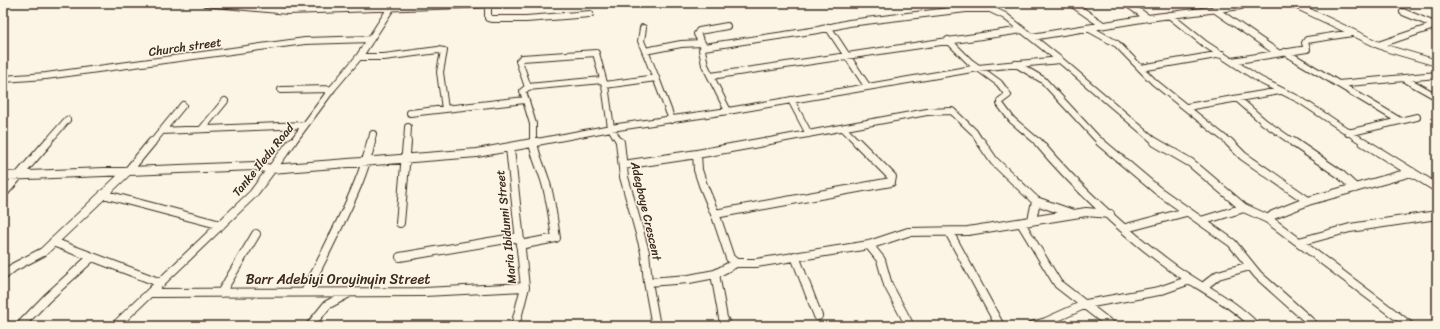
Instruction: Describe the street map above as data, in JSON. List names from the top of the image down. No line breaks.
{"streets":{"street":["Church street","Tanke Iledu Road","Adegboye Crescent","Maria Ibidunni Street","Barr Adebiyi Oroyinyin Street"]},"crossings":[["Church street","Tanke Iledu Road"],["Tanke Iledu Road","Barr Adebiyi Oroyinyin Street"],["Maria Ibidunni Street","Barr Adebiyi Oroyinyin Street"]]}
